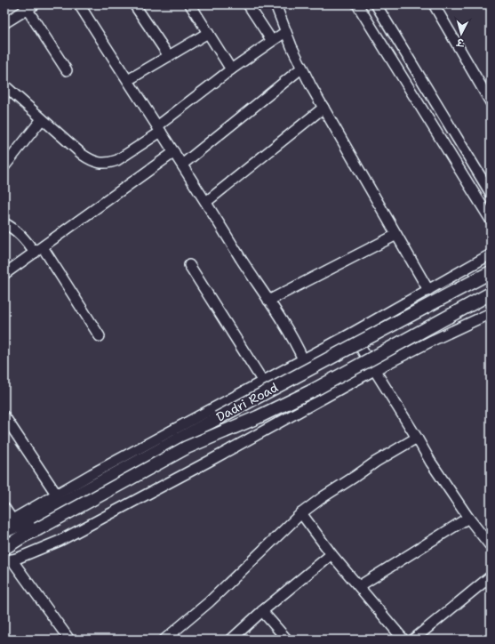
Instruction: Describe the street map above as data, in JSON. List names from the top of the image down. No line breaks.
{"streets":{"street":["Dadri Road"]},"north":"bottom"}
